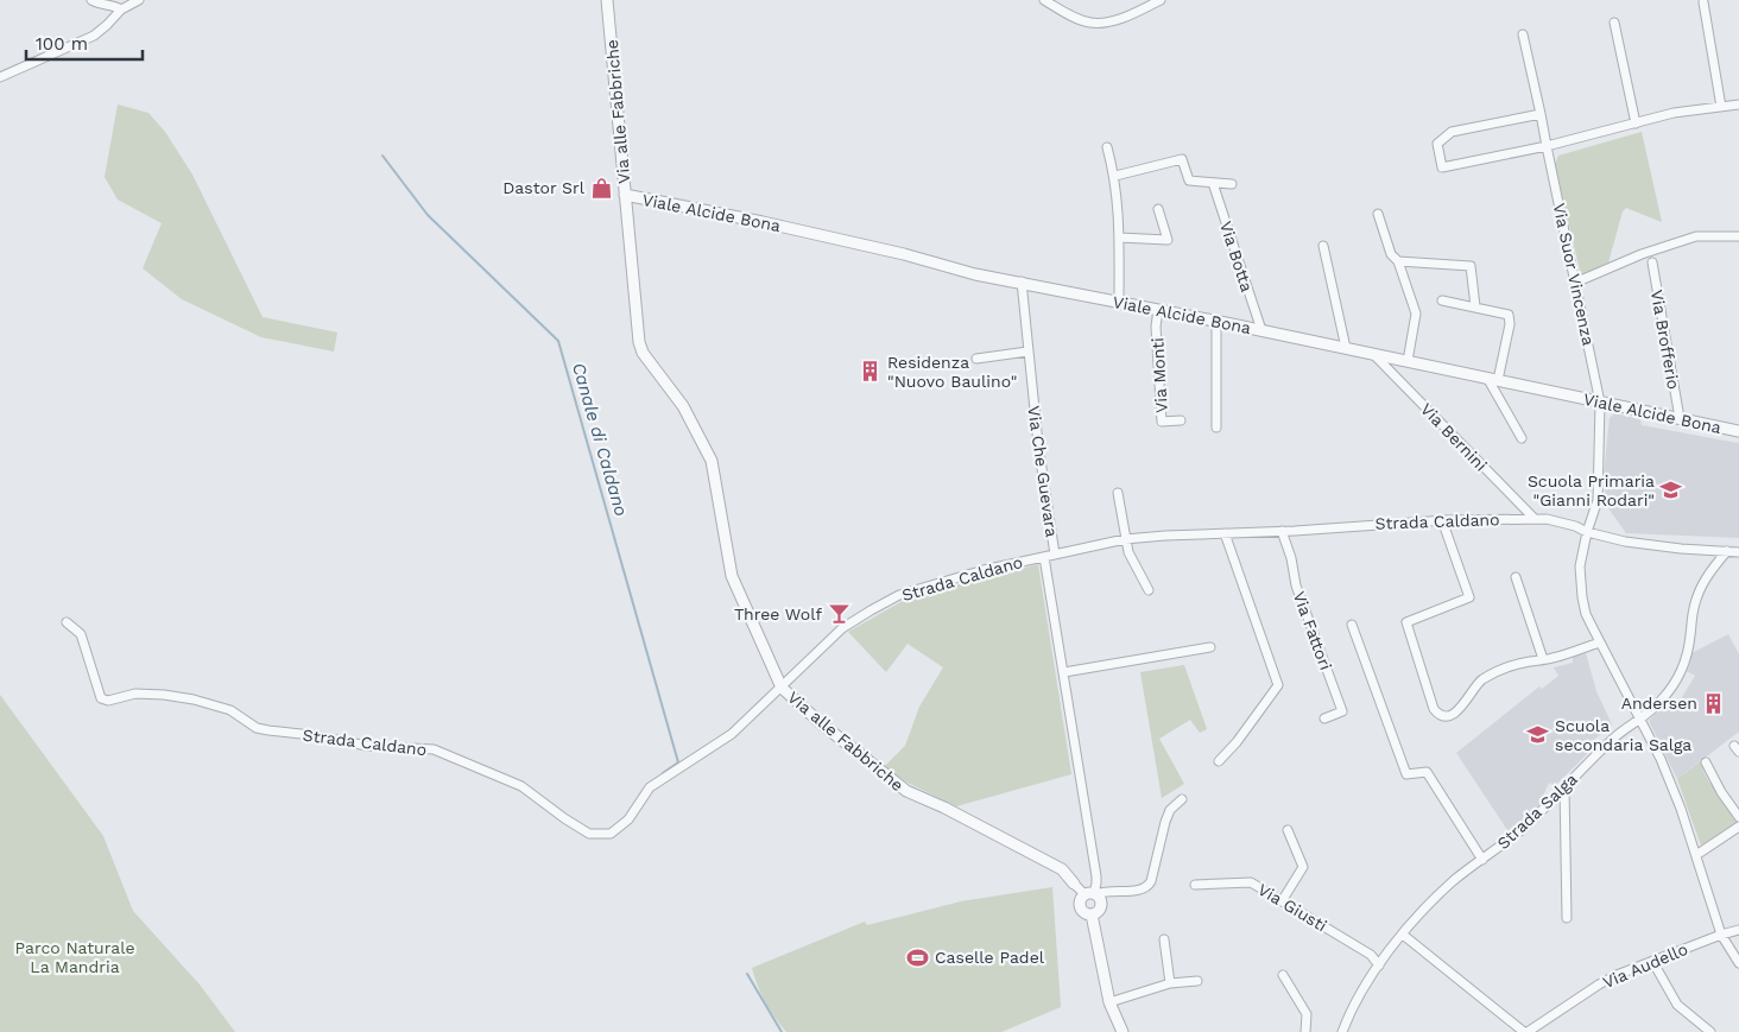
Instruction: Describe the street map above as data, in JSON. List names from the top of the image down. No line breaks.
{"streets":{"street":["Via alle Fabbriche","Viale Alcide Bona","Via Botta","Via Suor Vincenza","Via Brofferio","Via Monti","Via Bernini","Via Che Guevara","Strada Caldano","Via Fattori","Strada Salga","Via Giusti","Via Audello"]},"crossings":[["Via alle Fabbriche","Viale Alcide Bona"],["Via alle Fabbriche","Strada Caldano"],["Viale Alcide Bona","Via Botta"],["Viale Alcide Bona","Via Suor Vincenza"],["Viale Alcide Bona","Via Brofferio"],["Viale Alcide Bona","Via Monti"],["Viale Alcide Bona","Via Bernini"],["Viale Alcide Bona","Via Che Guevara"],["Via Suor Vincenza","Strada Caldano"],["Via Suor Vincenza","Strada Salga"],["Via Suor Vincenza","Via Audello"],["Via Bernini","Strada Caldano"],["Via Che Guevara","Strada Caldano"],["Strada Caldano","Via Fattori"],["Strada Caldano","Strada Salga"],["Strada Salga","Via Giusti"]],"water":["Canale di Caldano"],"parks":["Parco Naturale La Mandria"],"places":{"shop":["Dastor Srl"],"building":["Residenza \"Nuovo Baulino\"","Andersen"],"school or university":["Scuola Primaria \"Gianni Rodari\"","Scuola secondaria Salga"],"bar":["Three Wolf"],"sports":["Caselle Padel"]},"scale_bar":"100 m"}
